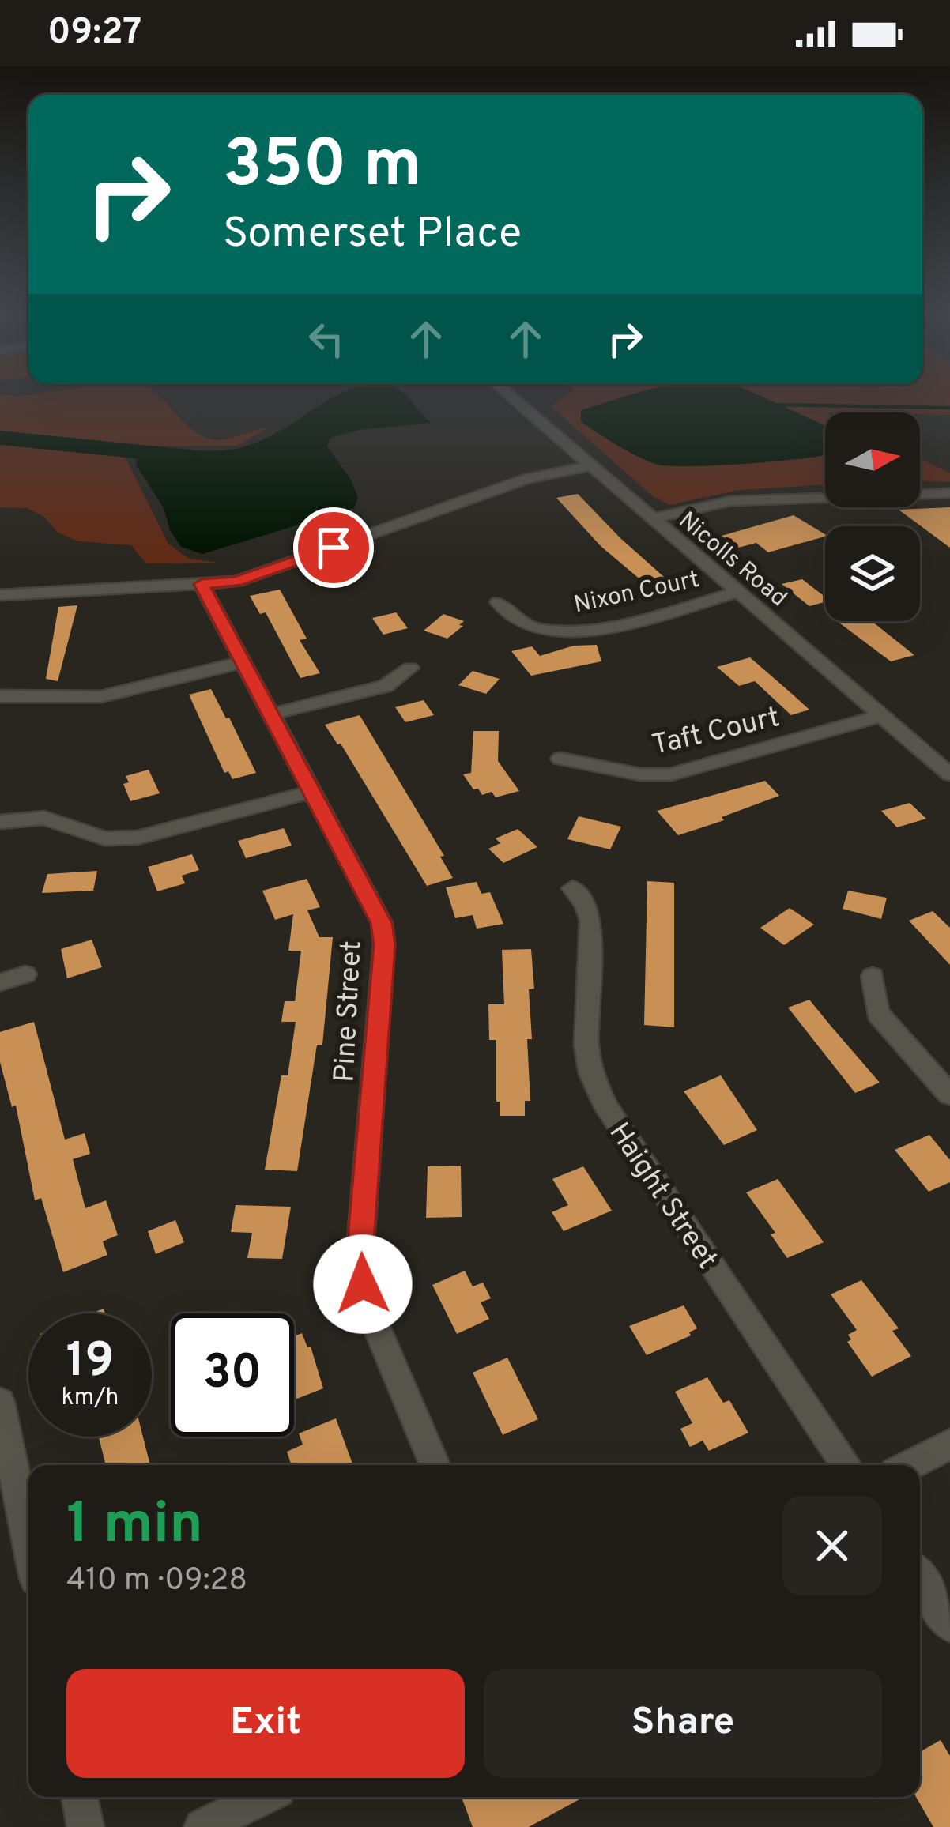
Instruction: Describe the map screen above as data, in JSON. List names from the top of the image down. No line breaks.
{"streets":{"street":["Nicolls Road","Nixon Court","Taft Court","Pine Street","Haight Street"]},"crossings":[["Nicolls Road","Nixon Court"],["Nicolls Road","Taft Court"]],"north":"right","page":{"status":"09:27","turn":["350 m","Somerset Place"],"speed":"19 km/h","limit":"30","heading":["1 min","410 m · 09:28"],"buttons":["Exit","Share"]}}
